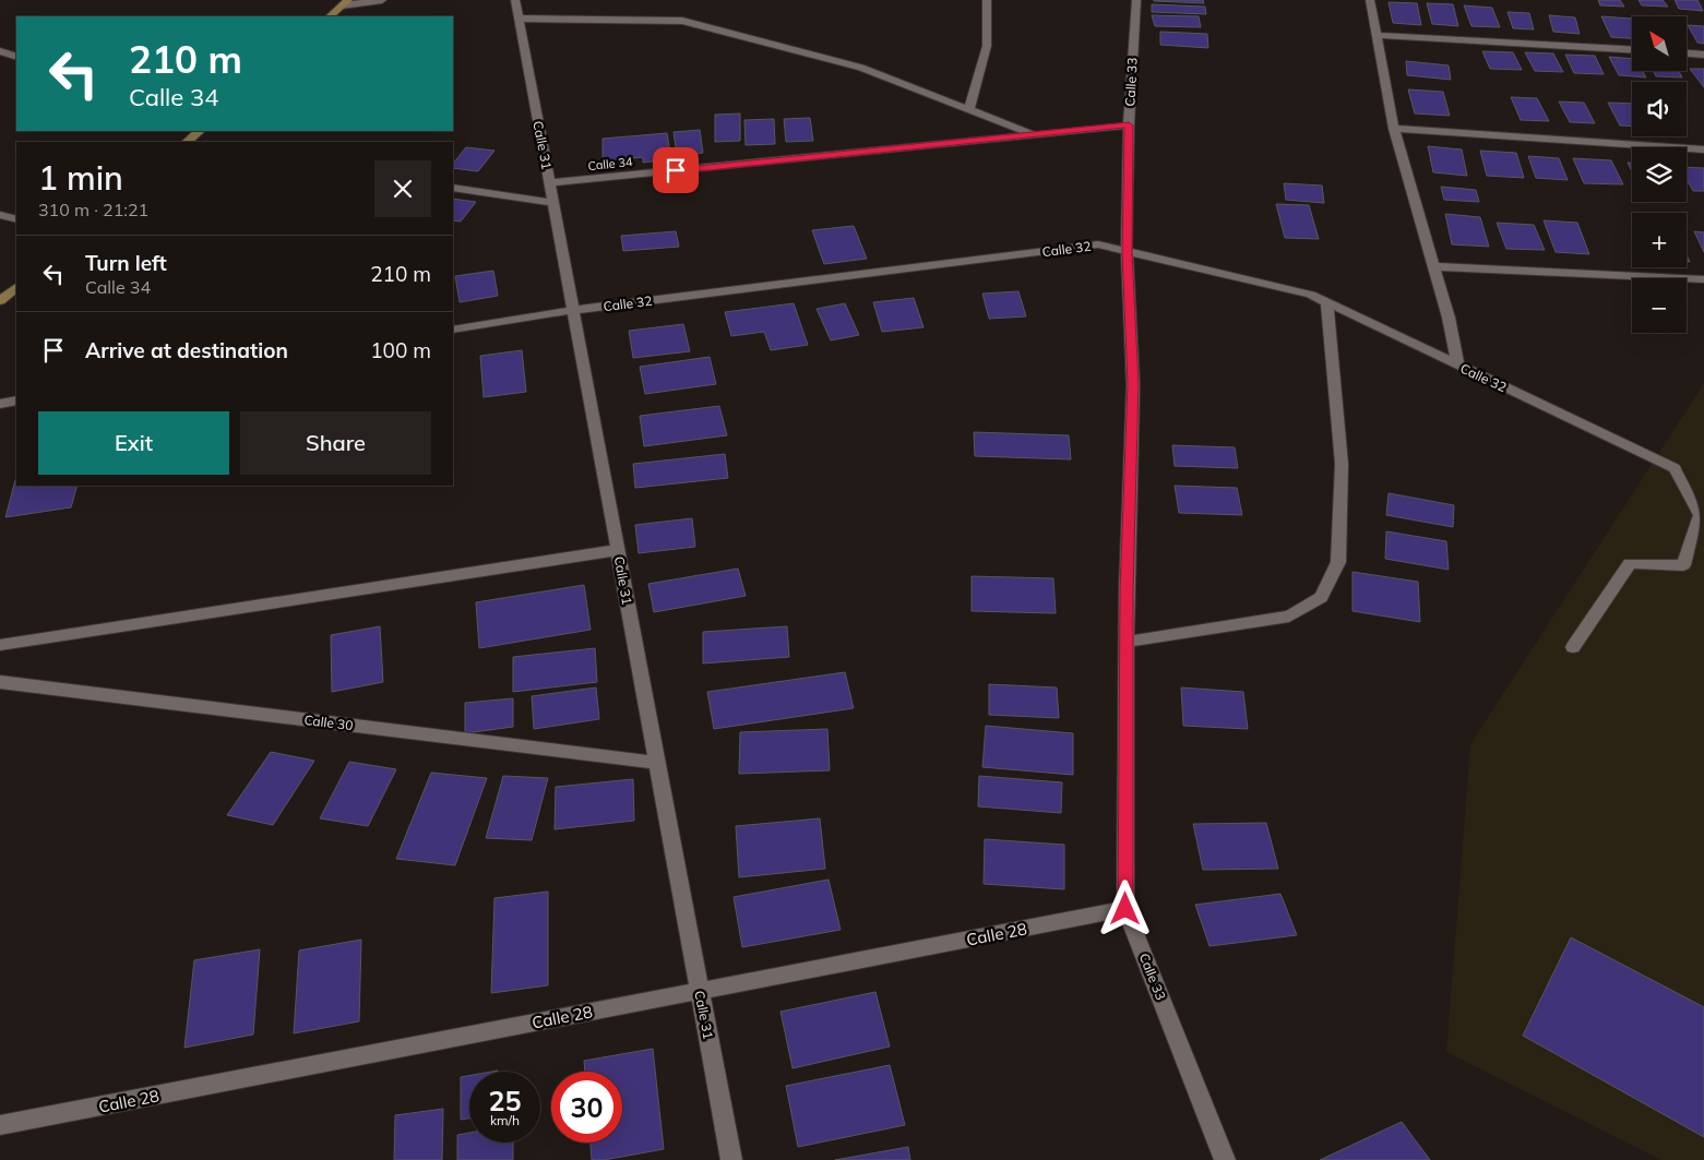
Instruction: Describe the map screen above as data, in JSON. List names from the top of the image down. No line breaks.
{"streets":{"street":["Calle 33","Calle 31","Calle 34","Calle 32","Calle 30","Calle 28"]},"crossings":[["Calle 33","Calle 34"],["Calle 33","Calle 32"],["Calle 33","Calle 28"],["Calle 31","Calle 34"],["Calle 31","Calle 32"],["Calle 31","Calle 30"],["Calle 31","Calle 28"]],"north":"top left","page":{"map_buttons":["+","−"],"turn":["210 m","Calle 34"],"heading":["1 min","310 m · 21:21"],"list":[{"name":"Turn left","note":"Calle 34","value":"210 m"},{"name":"Arrive at destination","value":"100 m"}],"buttons":["Exit","Share"],"speed":"25 km/h","limit":"30"}}
